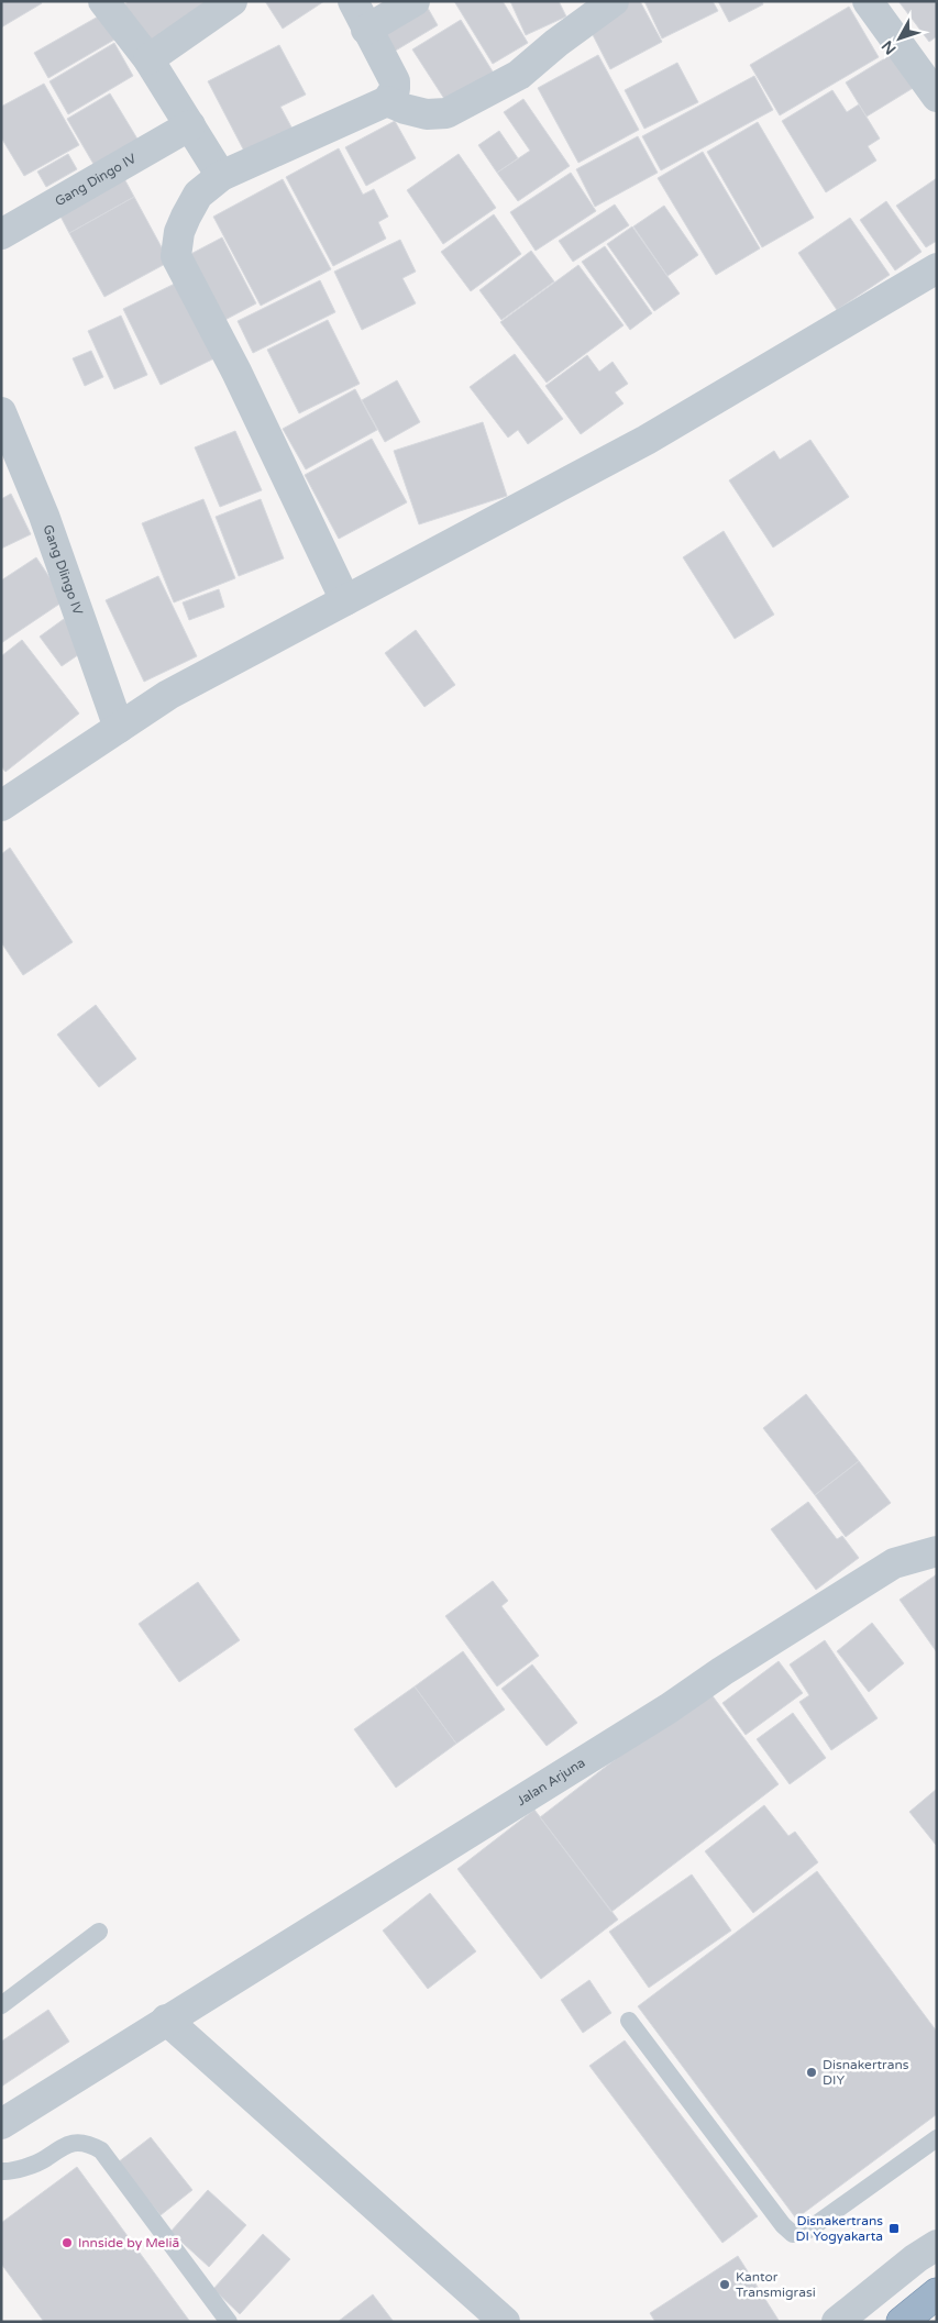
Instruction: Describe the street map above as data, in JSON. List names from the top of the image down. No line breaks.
{"streets":{"street":["Gang Dingo IV","Gang Dlingo IV","Jalan Arjuna"]},"places":{"other":["Disnakertrans DIY","Innside by Meliã","Kantor Transmigrasi"],"transit":["Disnakertrans DI Yogyakarta"]},"north":"bottom left"}
